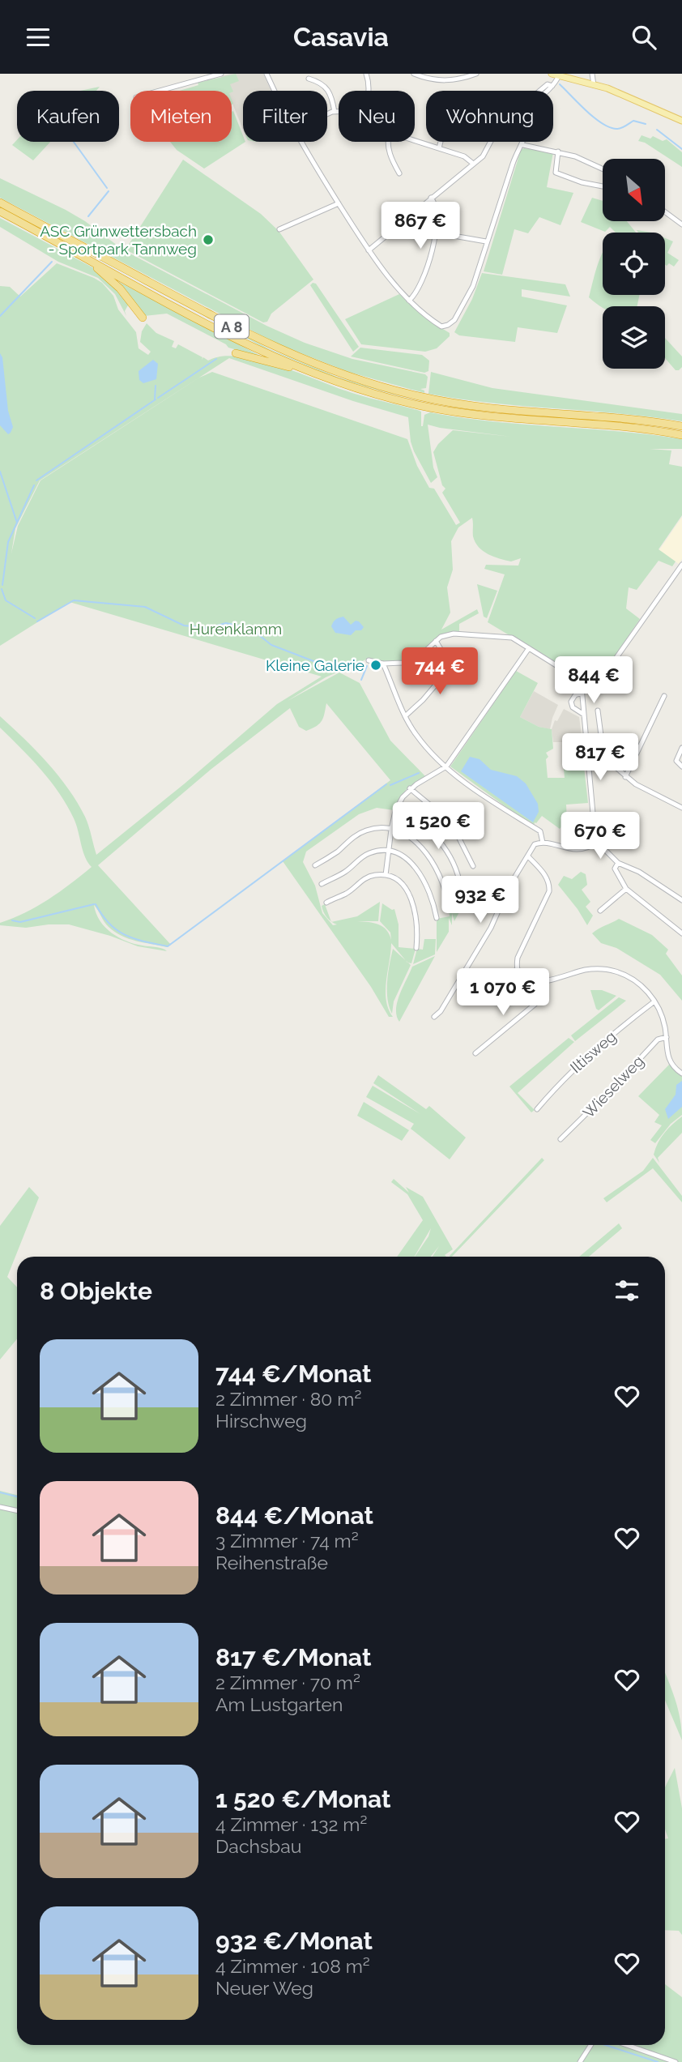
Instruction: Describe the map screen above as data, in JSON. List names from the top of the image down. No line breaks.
{"streets":{"highway":["A 8"],"street":["Iltisweg","Wieselweg"]},"parks":["Hurenklamm"],"places":["ASC Grünwettersbach - Sportpark Tannweg","Kleine Galerie"],"north":"bottom right","page":{"header":"Casavia","chip":["Kaufen","Mieten","Filter","Neu","Wohnung"],"price":["867 €","744 €","844 €","817 €","1 520 €","670 €","932 €","1 070 €"],"heading":"8 Objekte","list":[{"name":"744 €/Monat","note":"2 Zimmer · 80 m² · Hirschweg"},{"name":"844 €/Monat","note":"3 Zimmer · 74 m² · Reihenstraße"},{"name":"817 €/Monat","note":"2 Zimmer · 70 m² · Am Lustgarten"},{"name":"1 520 €/Monat","note":"4 Zimmer · 132 m² · Dachsbau"},{"name":"932 €/Monat","note":"4 Zimmer · 108 m² · Neuer Weg"}]}}
